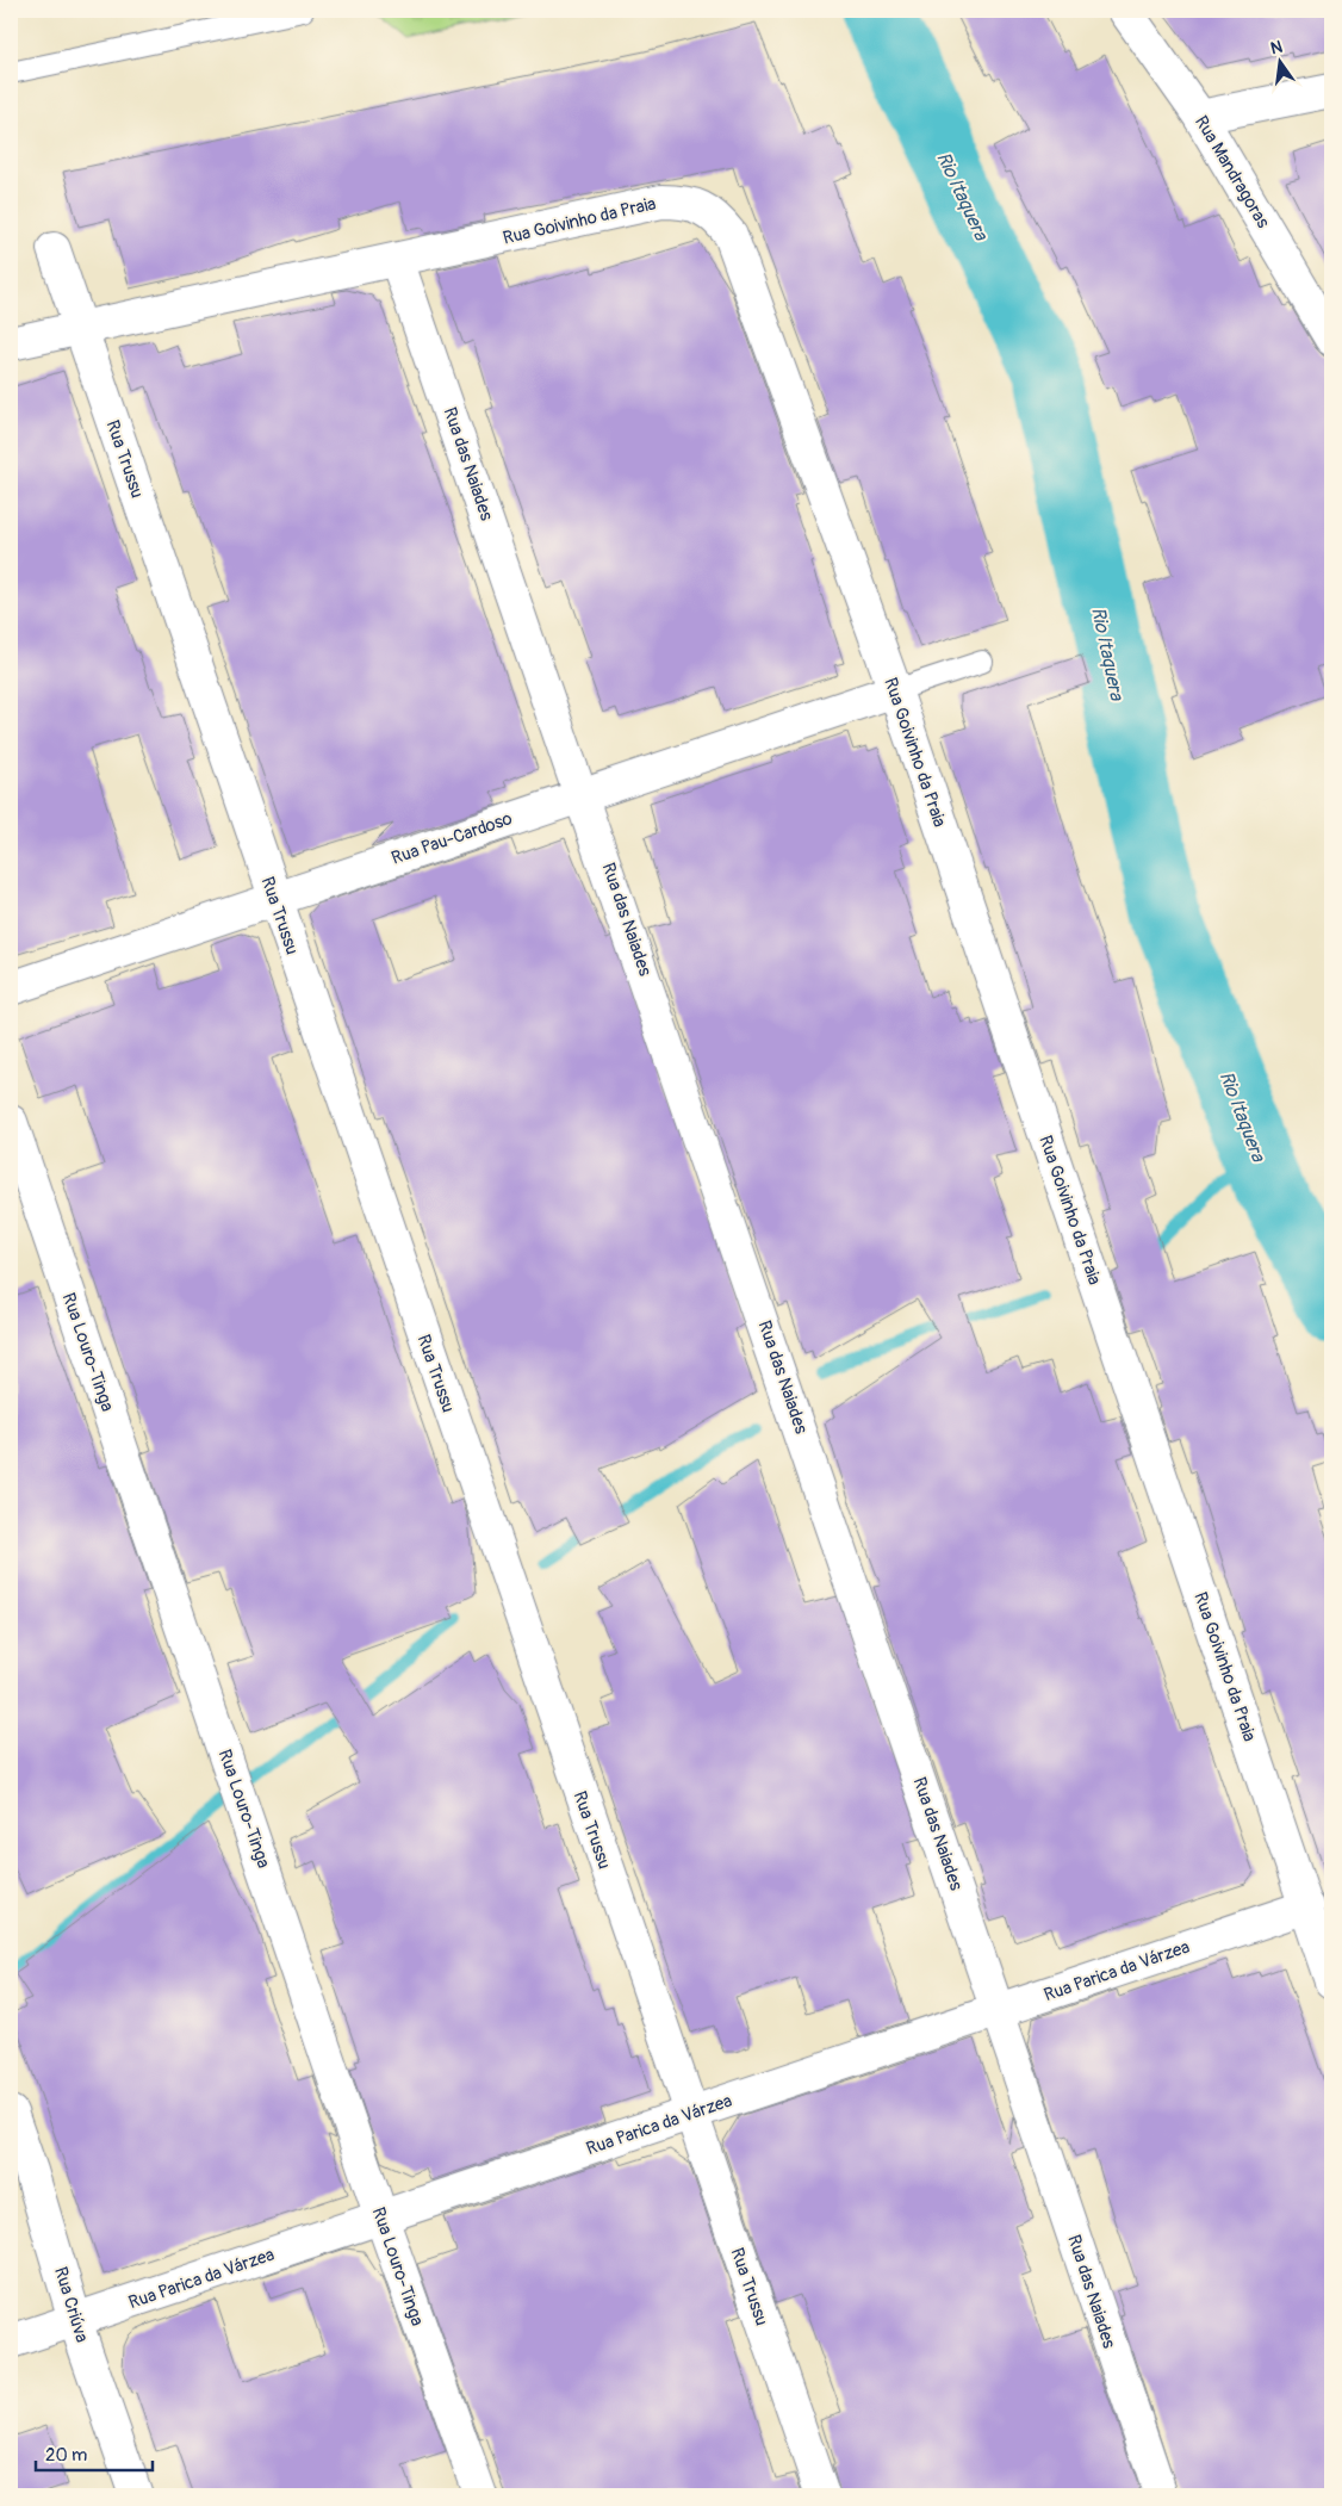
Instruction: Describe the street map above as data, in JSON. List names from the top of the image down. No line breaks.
{"streets":{"street":["Rua Mandragoras","Rua Goivinho da Praia","Rua Trussu","Rua das Naiades","Rua Pau-Cardoso","Rua Louro-Tinga","Rua Parica da Várzea","Rua Criúva"]},"crossings":[["Rua Goivinho da Praia","Rua Trussu"],["Rua Goivinho da Praia","Rua das Naiades"],["Rua Goivinho da Praia","Rua Pau-Cardoso"],["Rua Goivinho da Praia","Rua Parica da Várzea"],["Rua Trussu","Rua Pau-Cardoso"],["Rua Trussu","Rua Parica da Várzea"],["Rua das Naiades","Rua Pau-Cardoso"],["Rua das Naiades","Rua Parica da Várzea"],["Rua Louro-Tinga","Rua Parica da Várzea"],["Rua Parica da Várzea","Rua Criúva"]],"water":["Rio Itaquera"],"scale_bar":"20 m","north":"top"}
